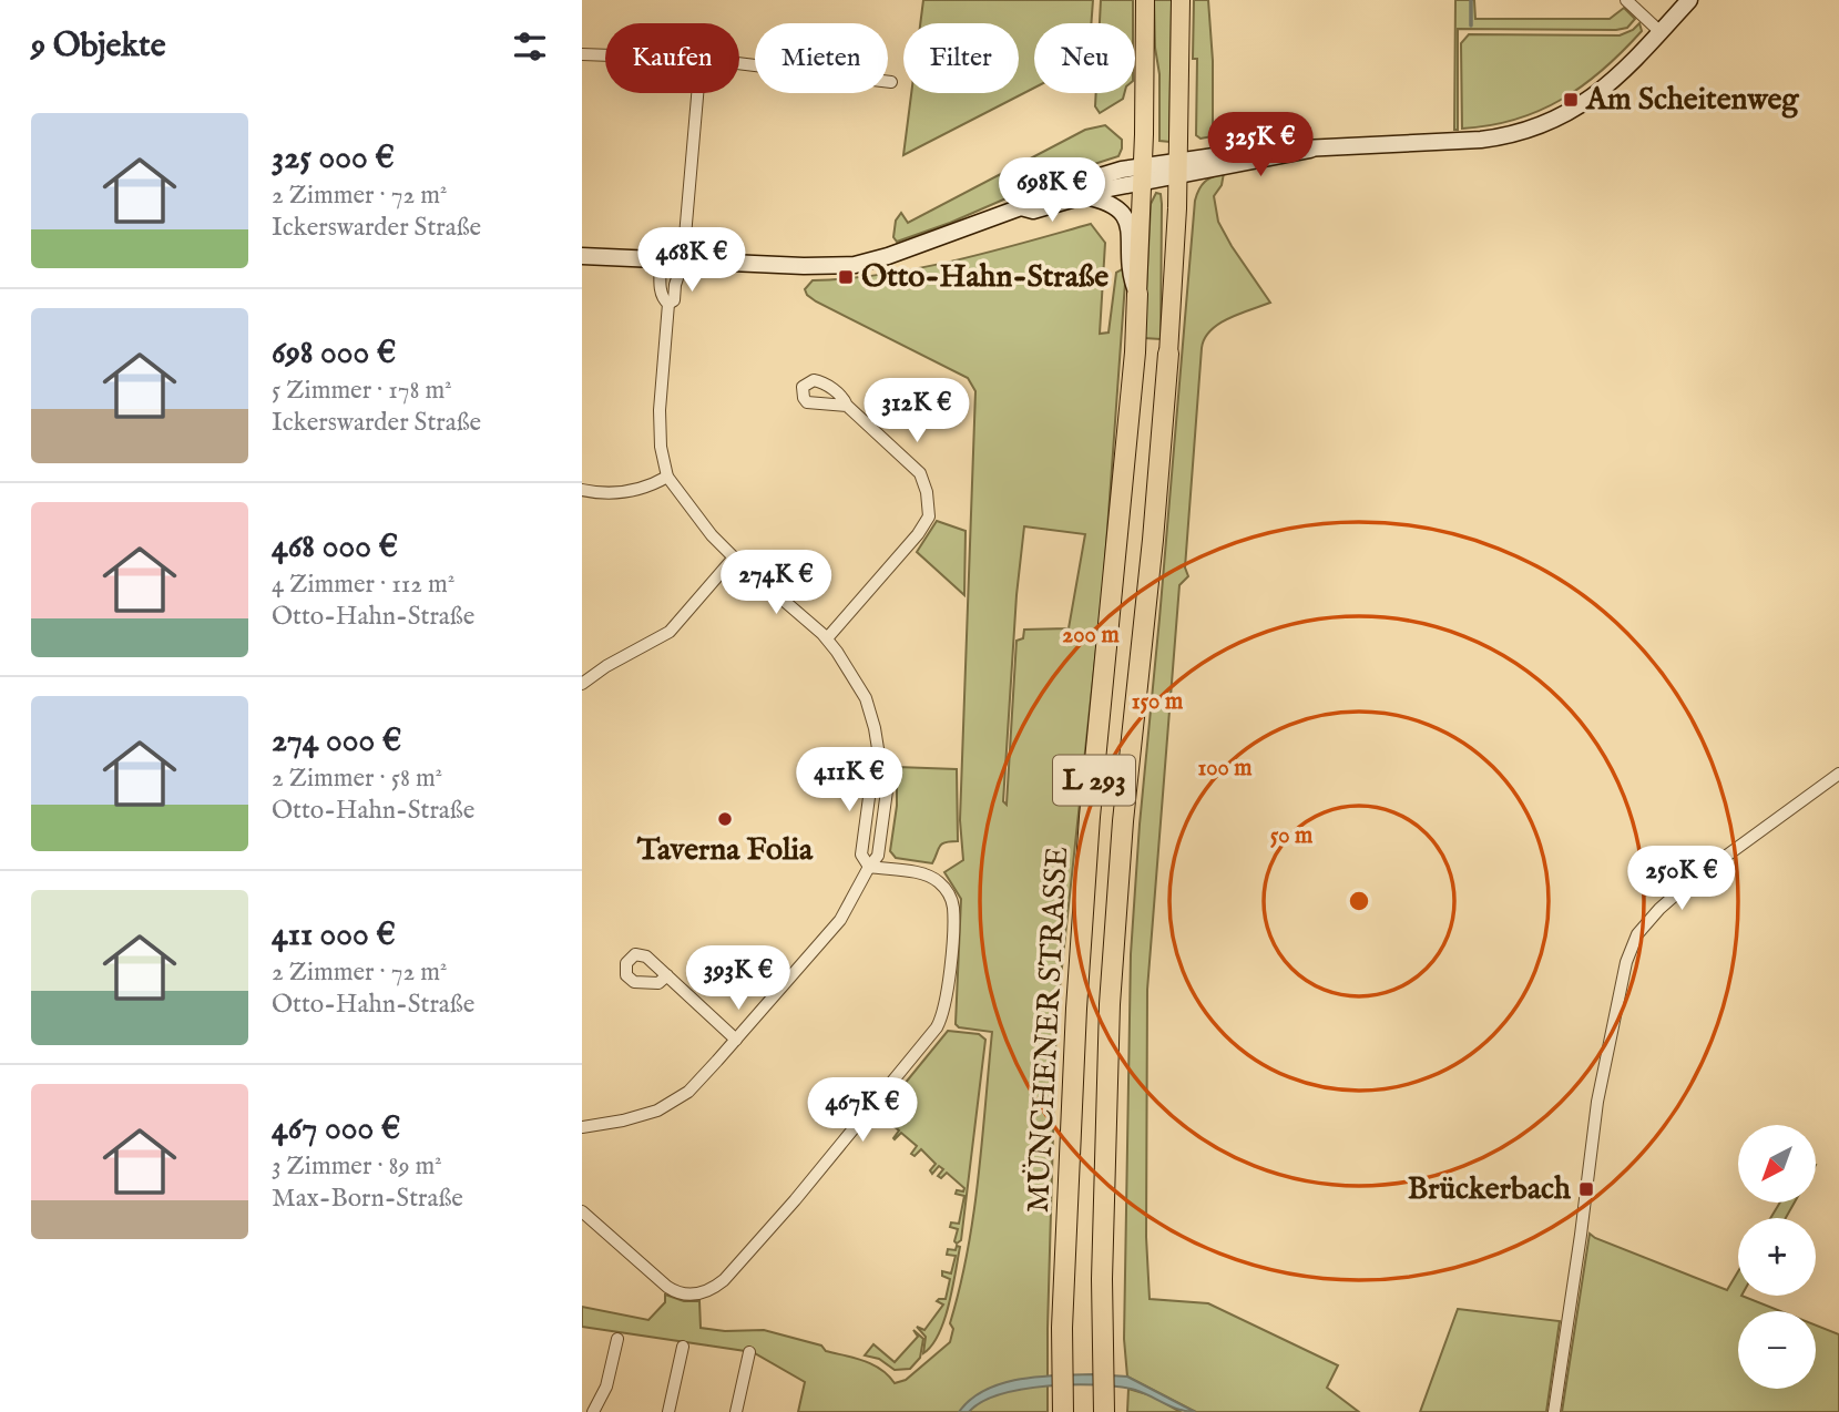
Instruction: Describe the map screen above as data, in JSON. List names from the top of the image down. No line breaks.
{"streets":{"highway":["L 293","MÜNCHENER STRASSE"]},"places":{"transit":["Am Scheitenweg","Otto-Hahn-Straße","Brückerbach"],"other":["Taverna Folia"]},"north":"bottom left","page":{"heading":"9 Objekte","chip":["Kaufen","Mieten","Filter","Neu"],"list":[{"name":"325 000 €","note":"2 Zimmer · 72 m² · Ickerswarder Straße"},{"name":"698 000 €","note":"5 Zimmer · 178 m² · Ickerswarder Straße"},{"name":"468 000 €","note":"4 Zimmer · 112 m² · Otto-Hahn-Straße"},{"name":"274 000 €","note":"2 Zimmer · 58 m² · Otto-Hahn-Straße"},{"name":"411 000 €","note":"2 Zimmer · 72 m² · Otto-Hahn-Straße"},{"name":"467 000 €","note":"3 Zimmer · 89 m² · Max-Born-Straße"}],"price":["325K €","698K €","468K €","312K €","274K €","411K €","250K €","393K €","467K €"],"map_buttons":["+","−"]},"rings":["200 m","150 m","100 m","50 m"]}
